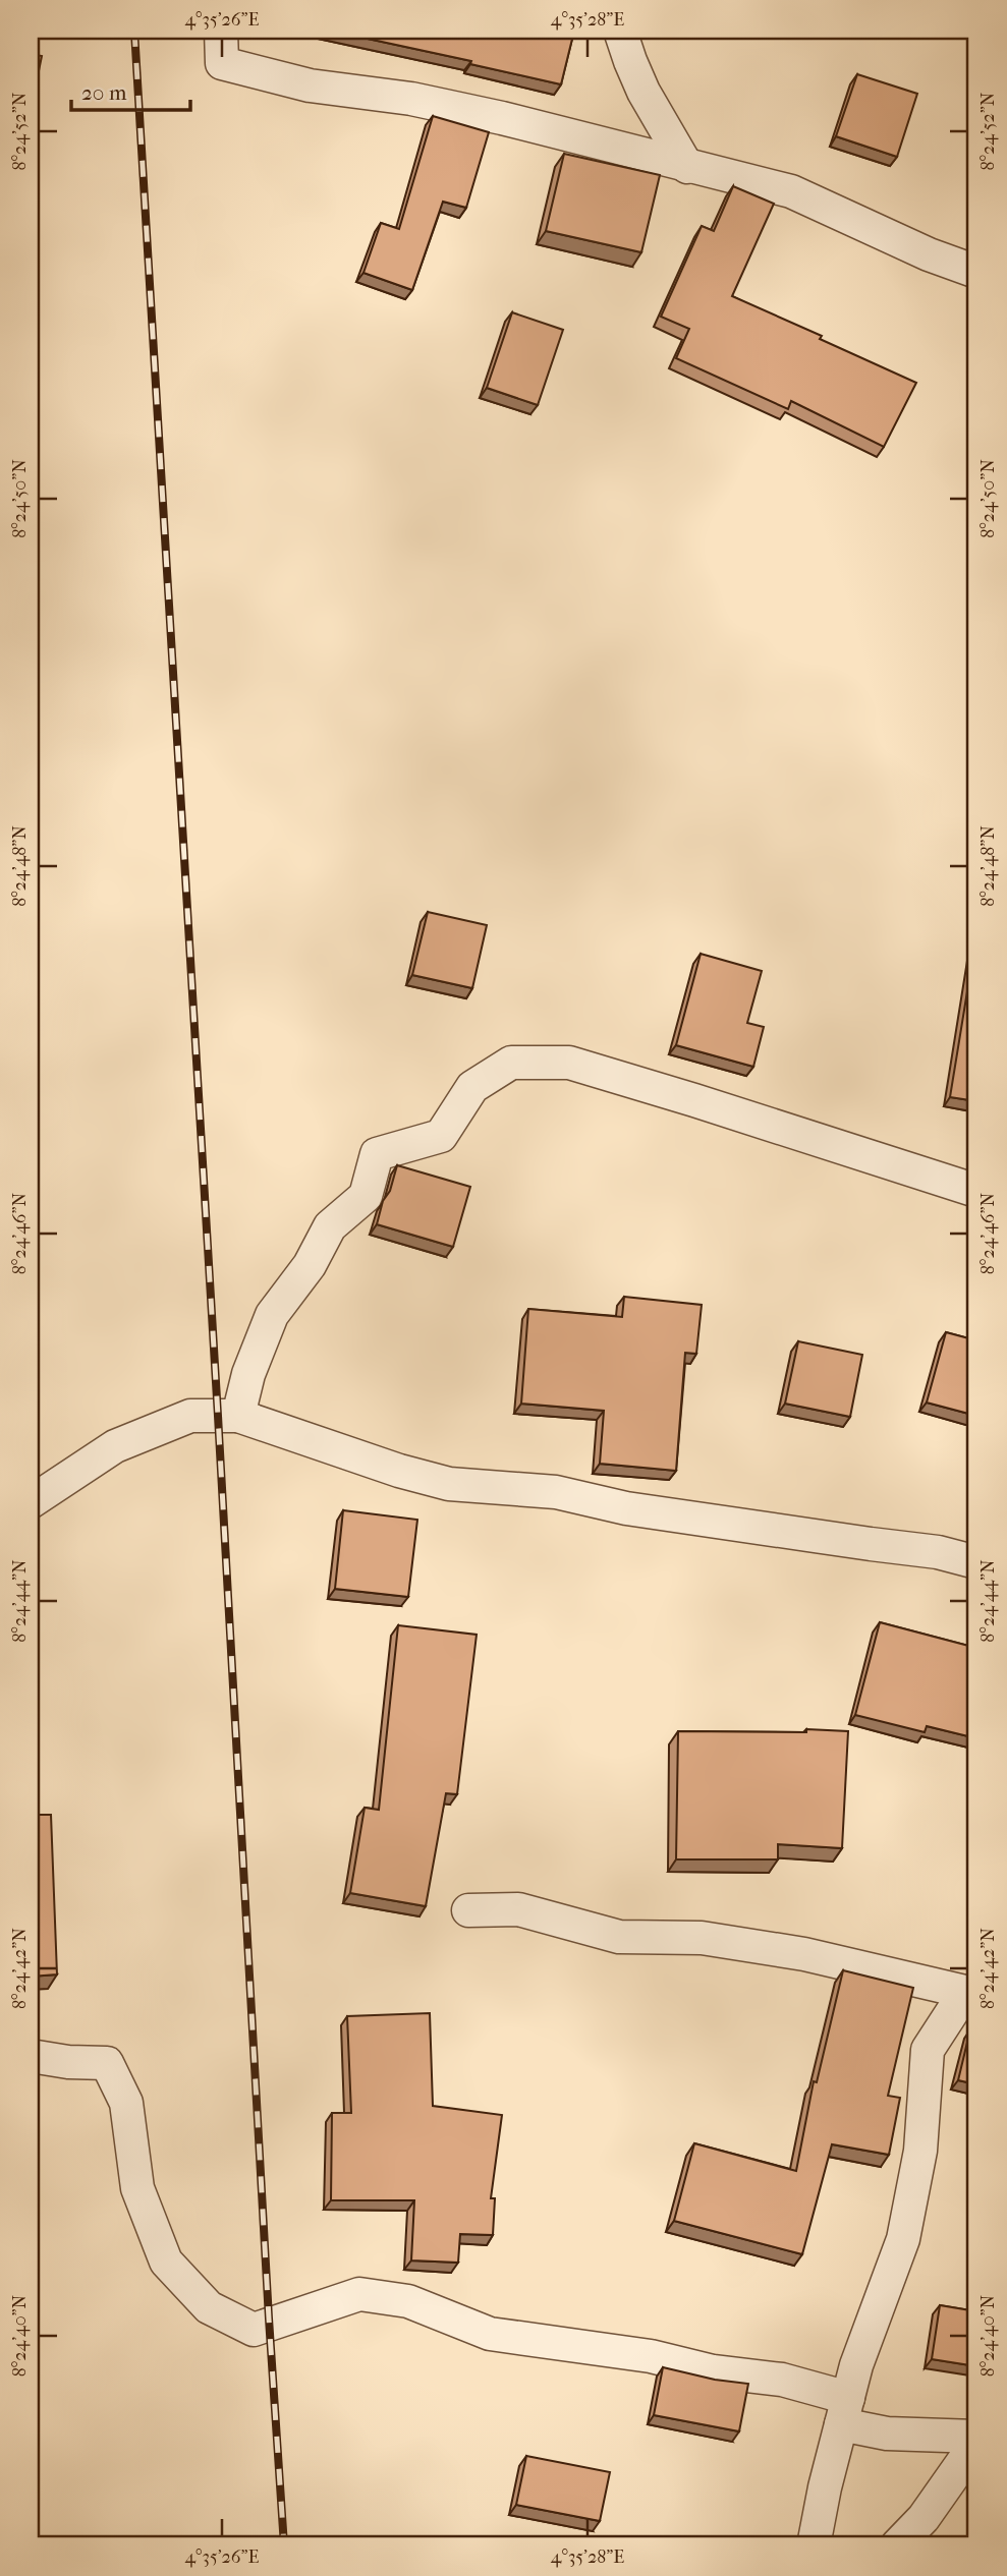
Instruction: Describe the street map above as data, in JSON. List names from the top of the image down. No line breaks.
{"scale_bar":"20 m","coordinates":["4°35'26\"E","4°35'28\"E","8°24'52\"N","8°24'50\"N","8°24'48\"N","8°24'46\"N","8°24'44\"N","8°24'42\"N","8°24'40\"N"]}
